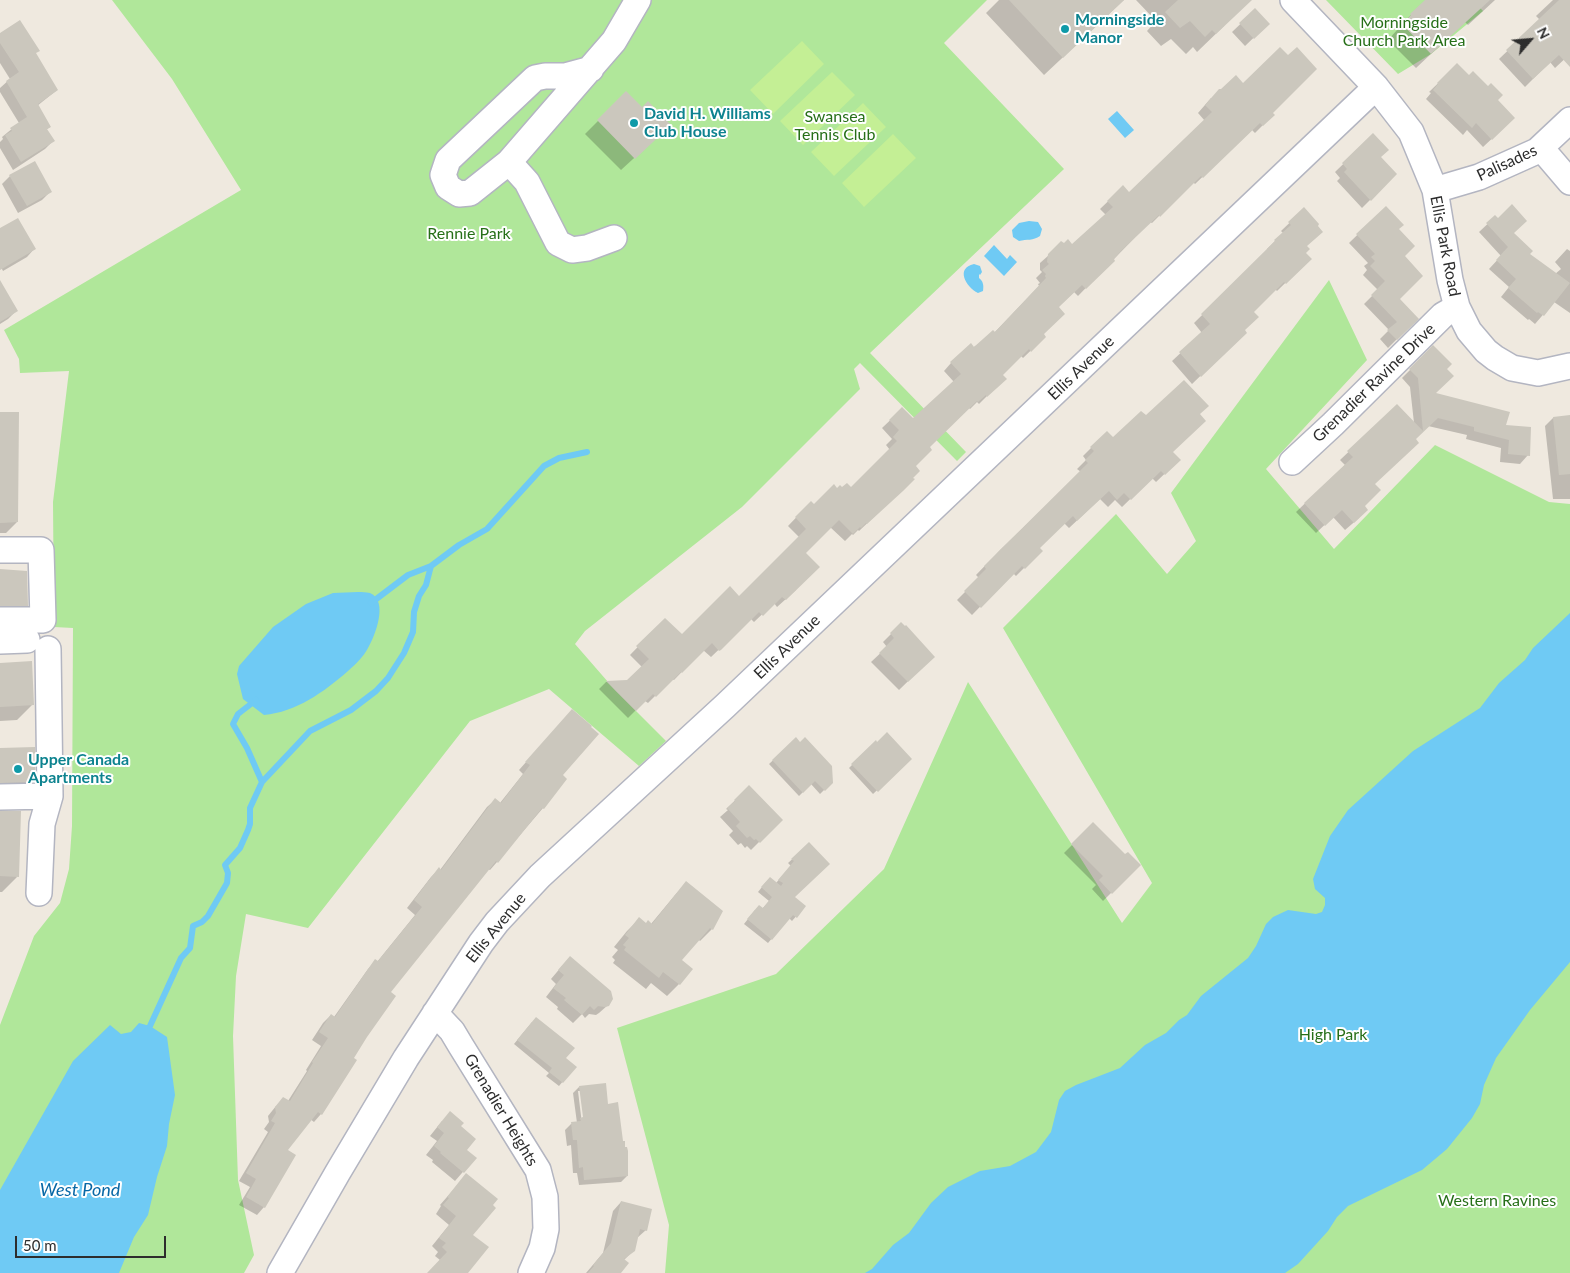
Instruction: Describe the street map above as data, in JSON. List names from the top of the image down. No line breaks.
{"streets":{"street":["Palisades","Ellis Park Road","Ellis Avenue","Grenadier Ravine Drive","Grenadier Heights"]},"crossings":[["Palisades","Ellis Park Road"],["Ellis Park Road","Ellis Avenue"],["Ellis Park Road","Grenadier Ravine Drive"],["Ellis Avenue","Grenadier Heights"]],"water":["West Pond"],"parks":["Morningside Church Park Area","Swansea Tennis Club","Rennie Park","High Park","Western Ravines"],"places":["Morningside Manor","David H. Williams Club House","Upper Canada Apartments"],"scale_bar":"50 m","north":"top right"}
